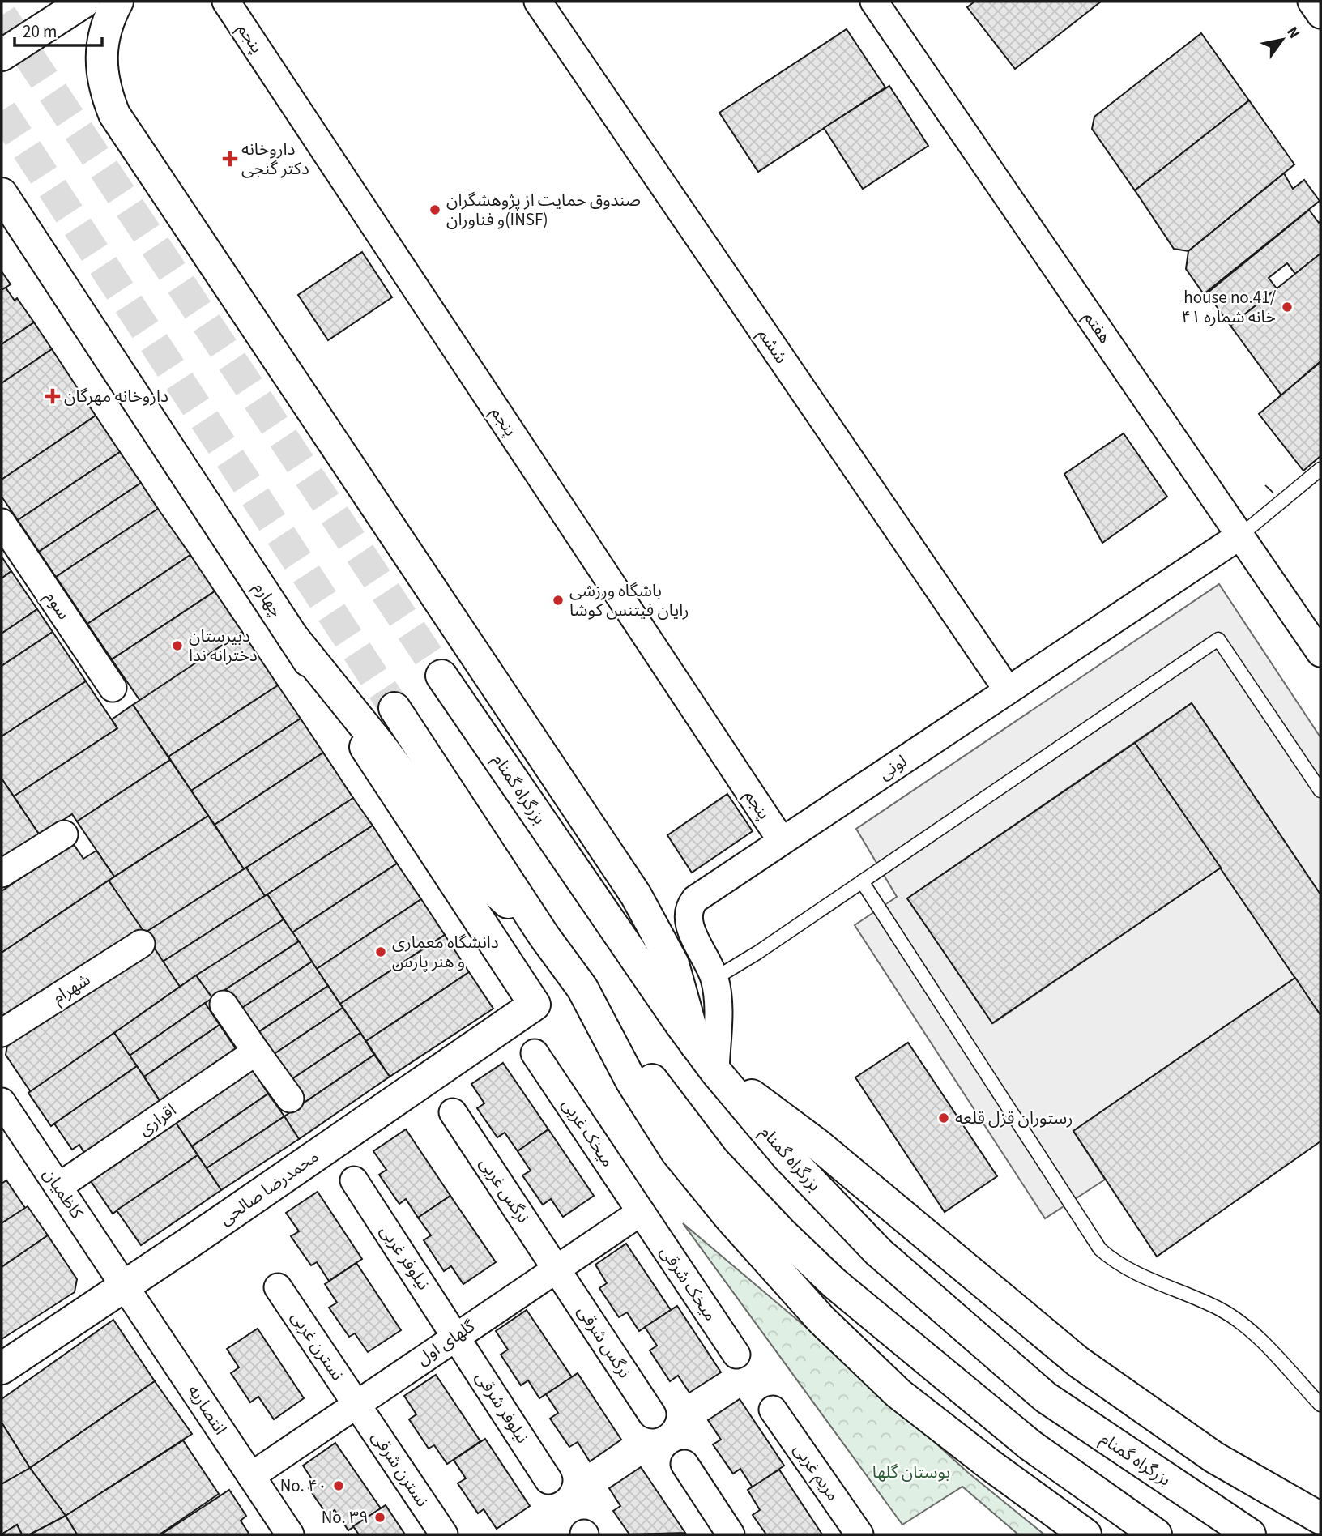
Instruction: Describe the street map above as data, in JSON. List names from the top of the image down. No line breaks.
{"streets":{"main road":["چهارم","بزرگراه گمنام","محمدرضا صالحی"],"street":["پنجم","هفتم","ششم","سوم","لونی","شهرام","اقراری","میخک غربی","نرگس غربی","کاظمیان","نیلوفر غربی","میخک شرقی","نرگس شرقی","گلهای اول","نسترن غربی","نیلوفر شرقی","انتصاریه","نسترن شرقی","مریم غربی"],"lane":["۱"]},"crossings":[["پنجم","لونی"],["هفتم","۱"],["هفتم","لونی"],["ششم","لونی"],["۱","لونی"],["چهارم","محمدرضا صالحی"],["اقراری","کاظمیان"],["میخک غربی","میخک شرقی"],["میخک غربی","گلهای اول"],["محمدرضا صالحی","کاظمیان"],["محمدرضا صالحی","انتصاریه"],["نرگس غربی","نرگس شرقی"],["نرگس غربی","گلهای اول"],["کاظمیان","انتصاریه"],["نیلوفر غربی","گلهای اول"],["نیلوفر غربی","نیلوفر شرقی"],["میخک شرقی","گلهای اول"],["نرگس شرقی","گلهای اول"],["گلهای اول","نسترن غربی"],["گلهای اول","نیلوفر شرقی"],["گلهای اول","انتصاریه"],["گلهای اول","نسترن شرقی"],["نسترن غربی","نسترن شرقی"]],"parks":["بوستان گلها"],"places":{"health":["داروخانه دکتر گنجی","داروخانه مهرگان"],"other":["صندوق حمایت از پژوهشگران و فناوران(INSF)","house no.41/ خانه شماره ۴۱","باشگاه ورزشی رایان فیتنس کوشا","دبیرستان دخترانه ندا","دانشگاه معماری و هنر پارس","رستوران قزل قلعه","No. ۴۰","No. ۳۹"]},"scale_bar":"20 m","north":"top right"}
